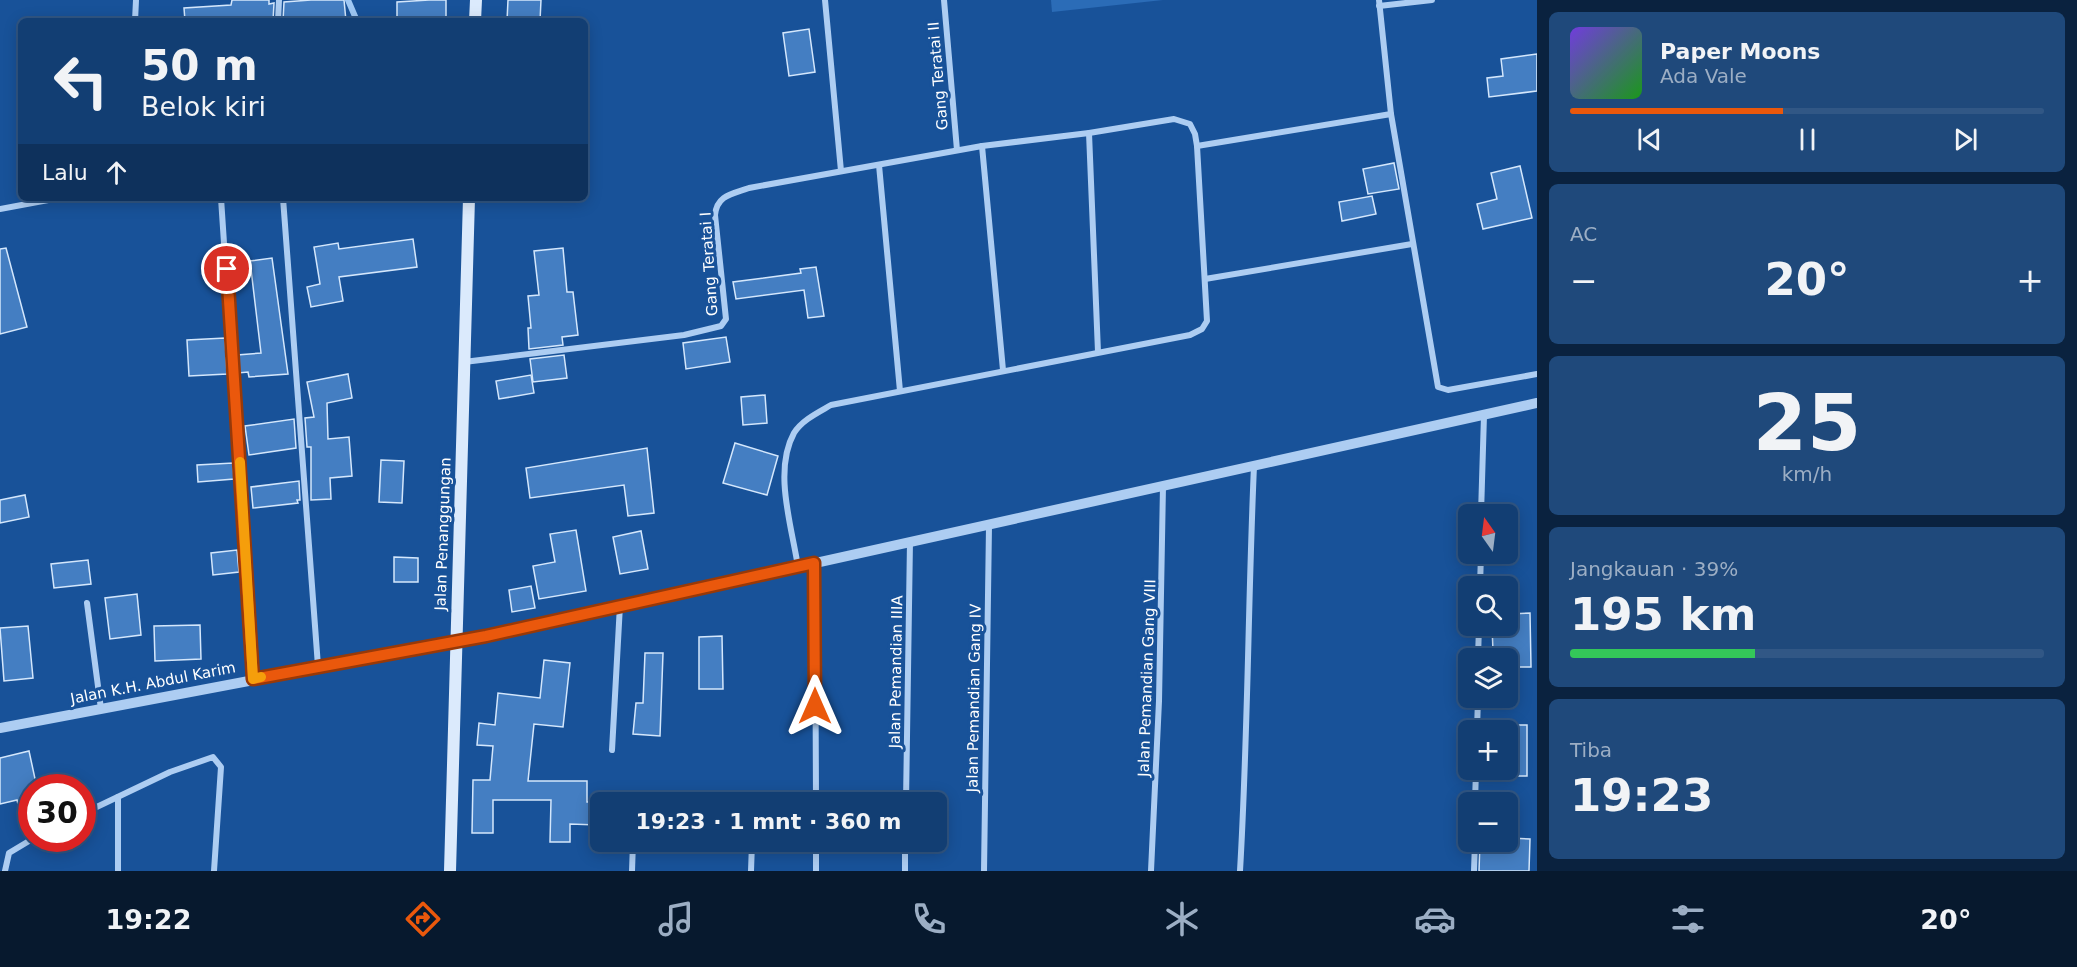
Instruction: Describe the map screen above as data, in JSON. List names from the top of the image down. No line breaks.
{"streets":{"main road":["Jalan Penanggungan"],"street":["Gang Teratai II","Gang Teratai I","Jalan Pemandian IIIA","Jalan Pemandian Gang VIII","Jalan K.H. Abdul Karim","Jalan Pemandian Gang IV"]},"crossings":[["Gang Teratai I","Jalan Penanggungan"],["Jalan Penanggungan","Jalan K.H. Abdul Karim"],["Jalan Pemandian IIIA","Jalan K.H. Abdul Karim"],["Jalan Pemandian Gang VIII","Jalan K.H. Abdul Karim"],["Jalan K.H. Abdul Karim","Jalan Pemandian Gang IV"]],"north":"top","page":{"turn":["50 m","Belok kiri"],"song":["Paper Moons","Ada Vale"],"then":"Lalu","tile":["AC",["25","km/h"],["Jangkauan · 39%","195 km"],["Tiba","19:23"]],"heat":["−","20°","+"],"map_buttons":["+","−"],"limit":"30","trip":"19:23 · 1 mnt · 360 m","tabs":["19:22","20°"]}}
